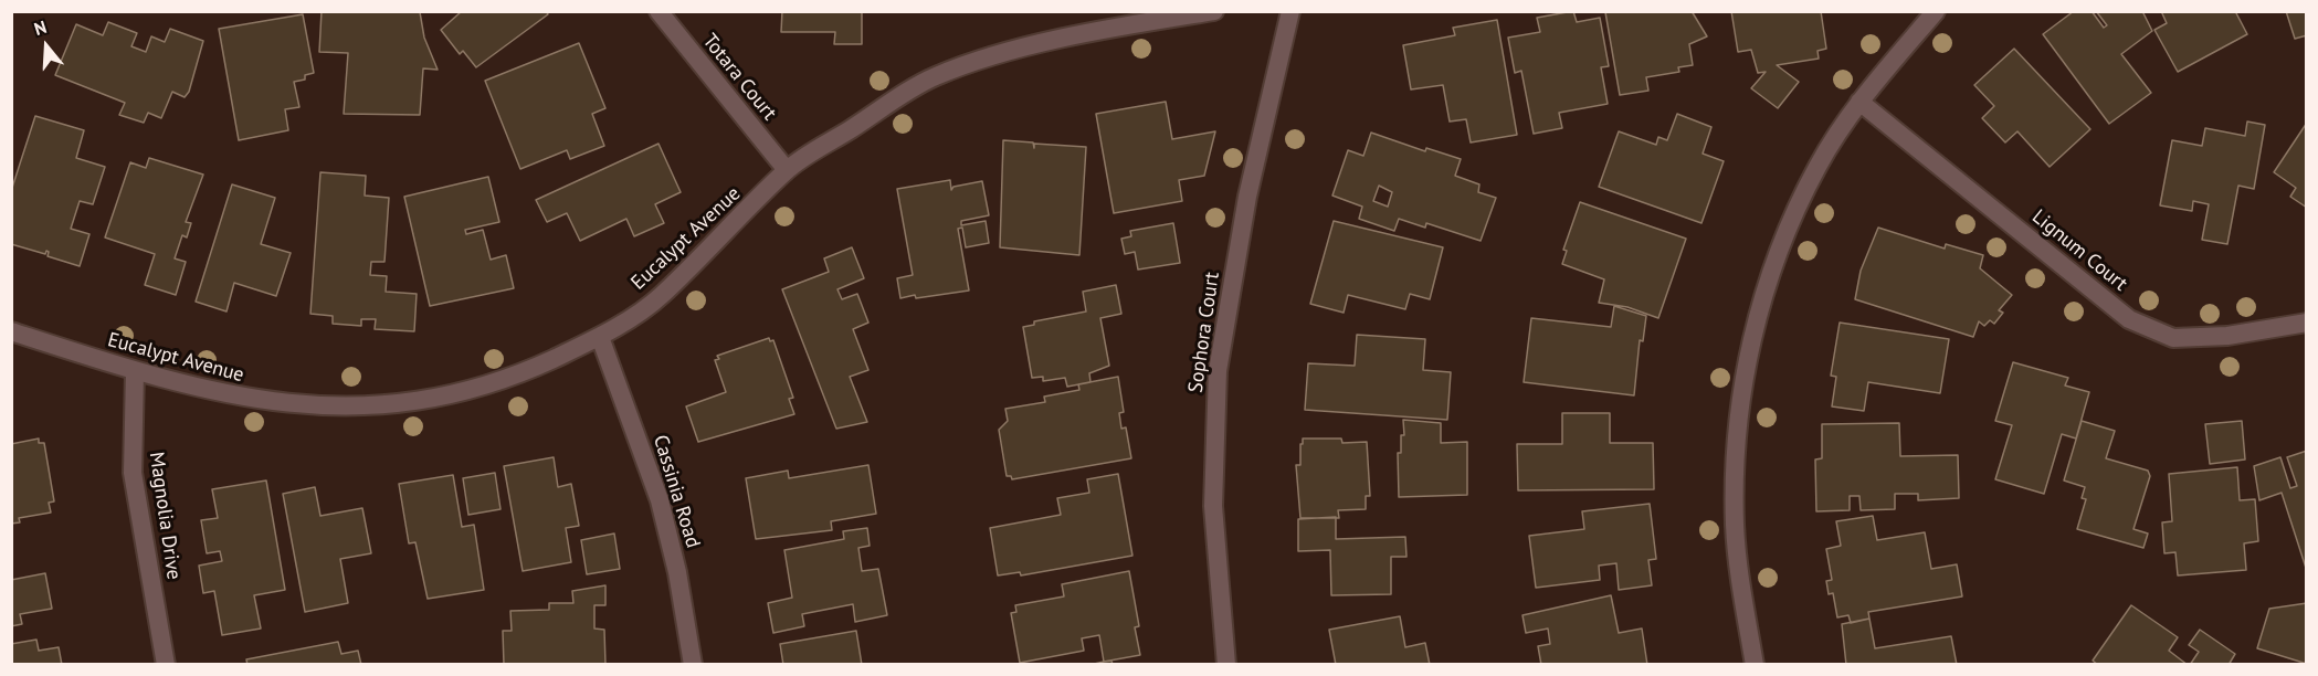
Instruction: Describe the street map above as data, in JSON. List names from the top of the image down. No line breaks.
{"streets":{"street":["Totara Court","Eucalypt Avenue","Lignum Court","Sophora Court","Cassinia Road","Magnolia Drive"]},"crossings":[["Totara Court","Eucalypt Avenue"],["Eucalypt Avenue","Cassinia Road"],["Eucalypt Avenue","Magnolia Drive"]],"north":"top"}
